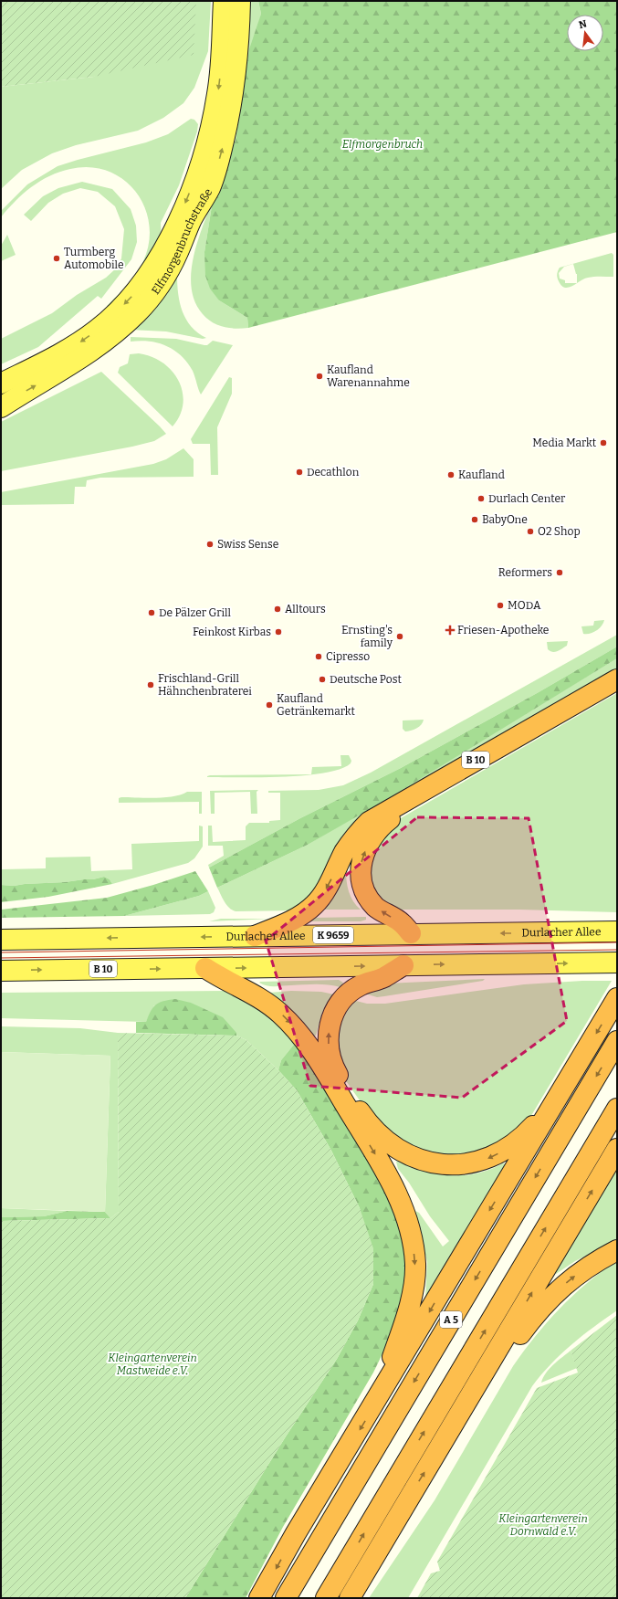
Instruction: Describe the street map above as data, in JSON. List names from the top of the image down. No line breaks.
{"streets":{"highway":["B 10","A 5"],"main road":["Elfmorgenbruchstraße","Durlacher Allee","K 9659"]},"crossings":[["B 10","Durlacher Allee"]],"parks":["Elfmorgenbruch","Kleingartenverein Mastweide e.V.","Kleingartenverein Dornwald e.V."],"places":{"other":["Turmberg Automobile","Kaufland Warenannahme","Media Markt","Decathlon","Kaufland","Durlach Center","BabyOne","O2 Shop","Swiss Sense","Reformers","MODA","Alltours","De Pälzer Grill","Feinkost Kirbas","Ernsting's family","Cipresso","Deutsche Post","Frischland-Grill Hähnchenbraterei","Kaufland Getränkemarkt"],"health":["Friesen-Apotheke"]},"north":"top"}
